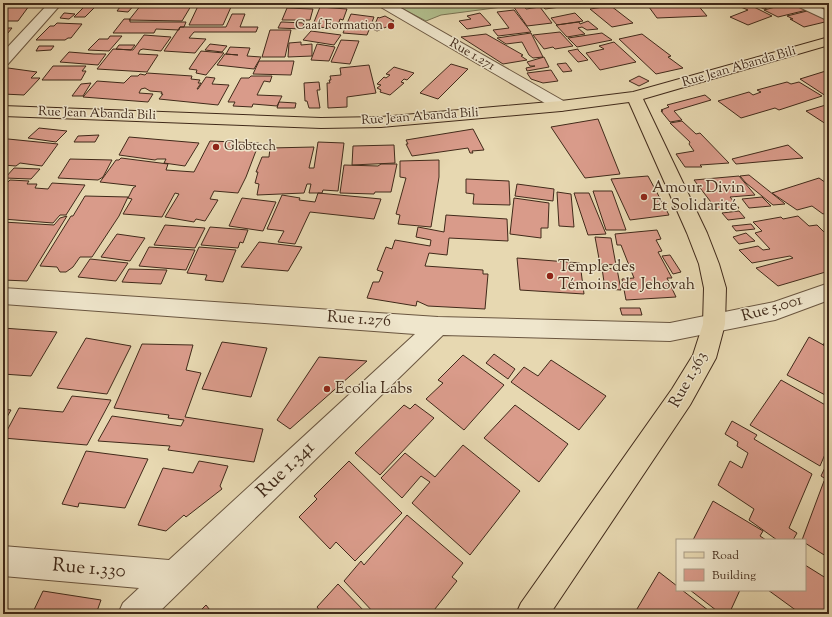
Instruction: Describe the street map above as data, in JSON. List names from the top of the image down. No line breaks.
{"streets":{"main road":["Rue Jean Abanda Bili","Rue 1.363"],"street":["Rue 1.271","Rue 5.001","Rue 1.276","Rue 1.341","Rue 1.330"]},"crossings":[["Rue 1.271","Rue Jean Abanda Bili"],["Rue Jean Abanda Bili","Rue 1.363"],["Rue 5.001","Rue 1.276"],["Rue 5.001","Rue 1.363"],["Rue 1.276","Rue 1.363"],["Rue 1.276","Rue 1.341"],["Rue 1.341","Rue 1.330"]],"places":["Caaf Formation","Globtech","Amour Divin Et Solidarité","Temple des Témoins de Jehovah","Ecolia Labs"],"legend":["Road","Building"]}
